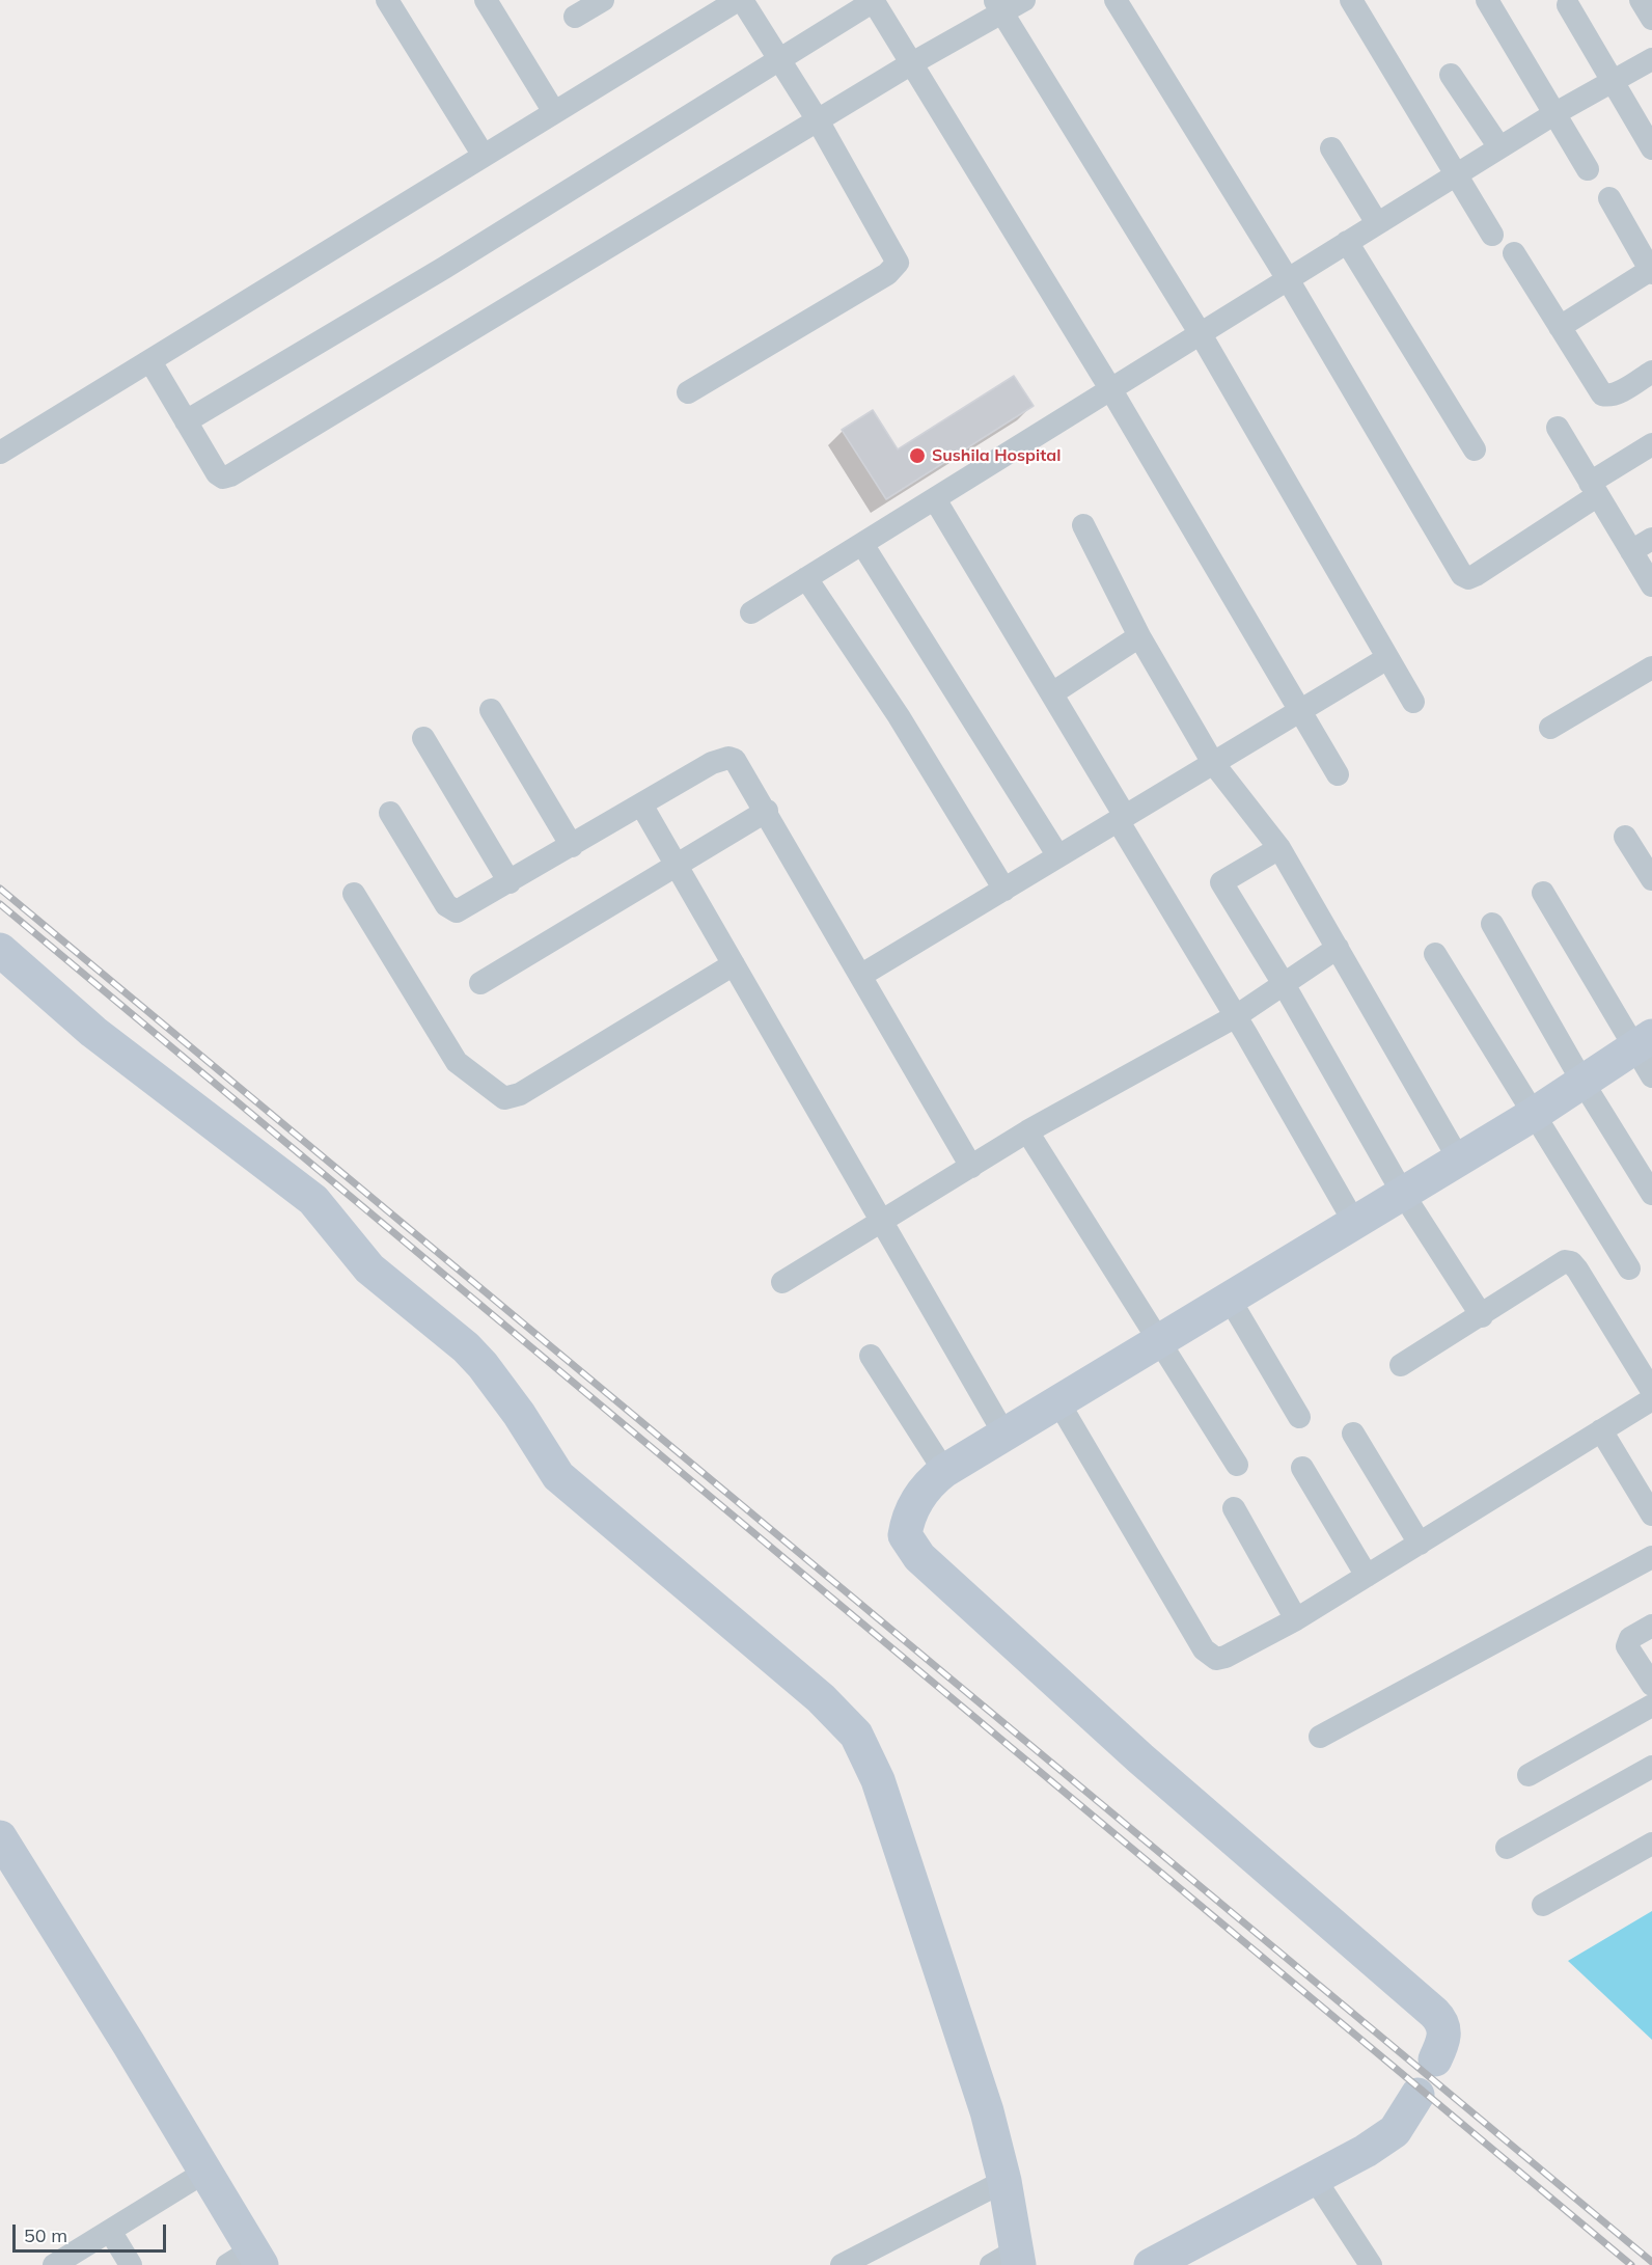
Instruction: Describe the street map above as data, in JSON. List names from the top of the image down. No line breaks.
{"places":["Sushila Hospital"],"scale_bar":"50 m"}
